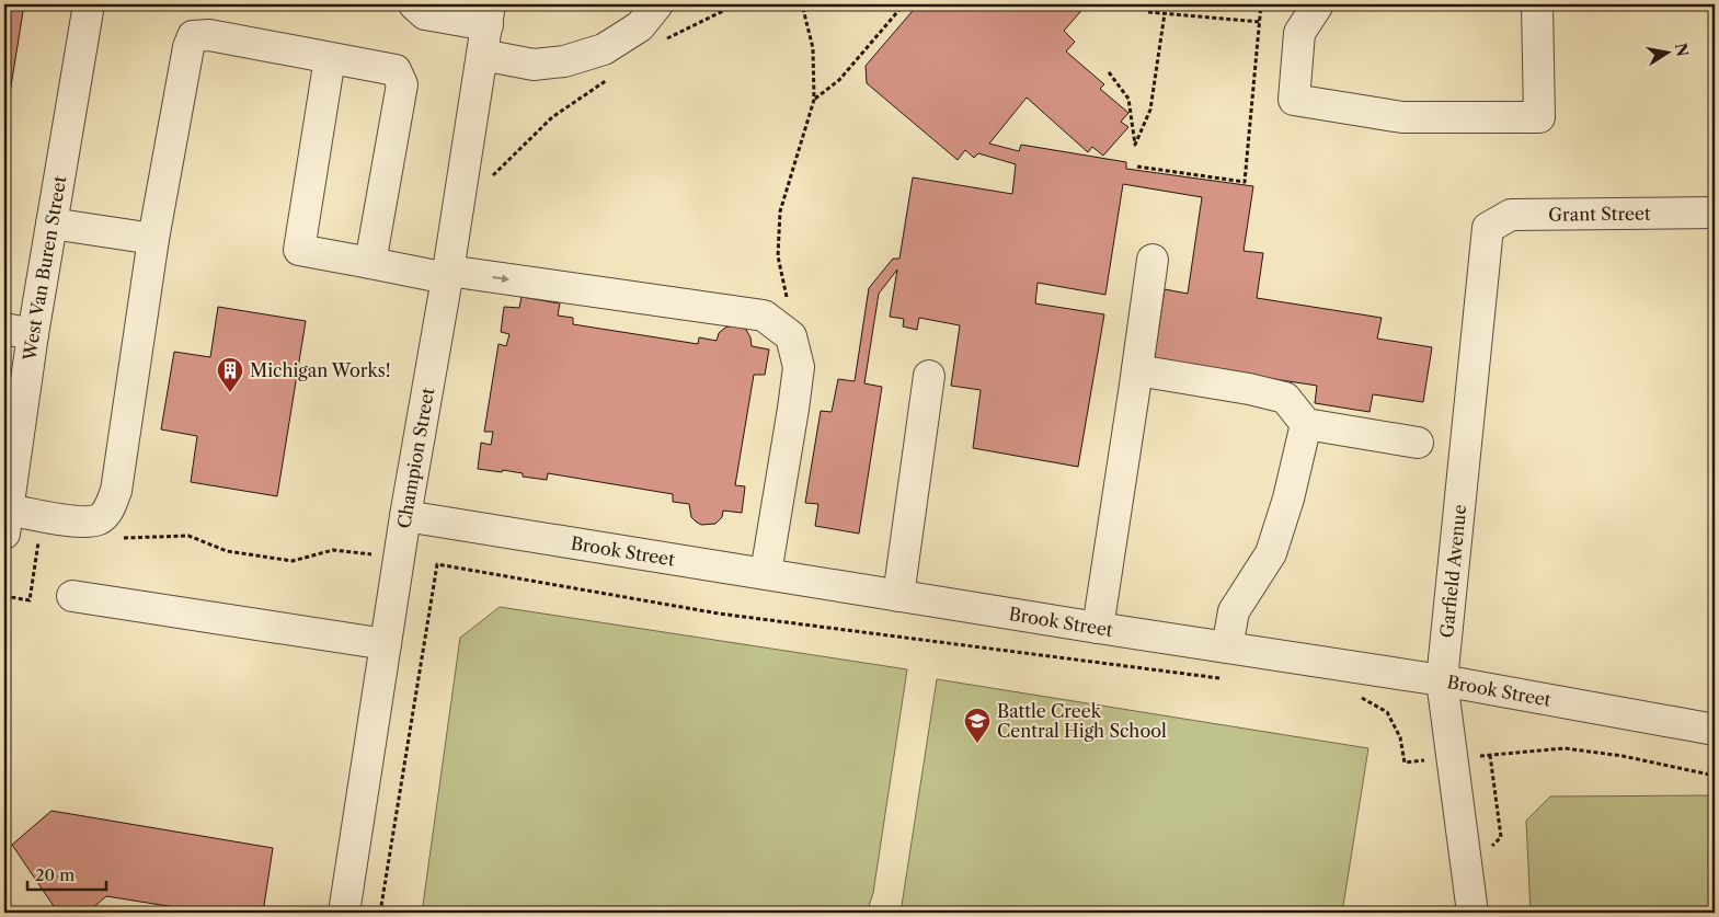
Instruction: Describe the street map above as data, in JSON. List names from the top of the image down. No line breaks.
{"streets":{"street":["Grant Street","West Van Buren Street","Champion Street","Brook Street","Garfield Avenue"]},"crossings":[["Grant Street","Garfield Avenue"],["Champion Street","Brook Street"],["Brook Street","Garfield Avenue"]],"places":{"building":["Michigan Works!"],"school or university":["Battle Creek Central High School"]},"scale_bar":"20 m","north":"right"}
